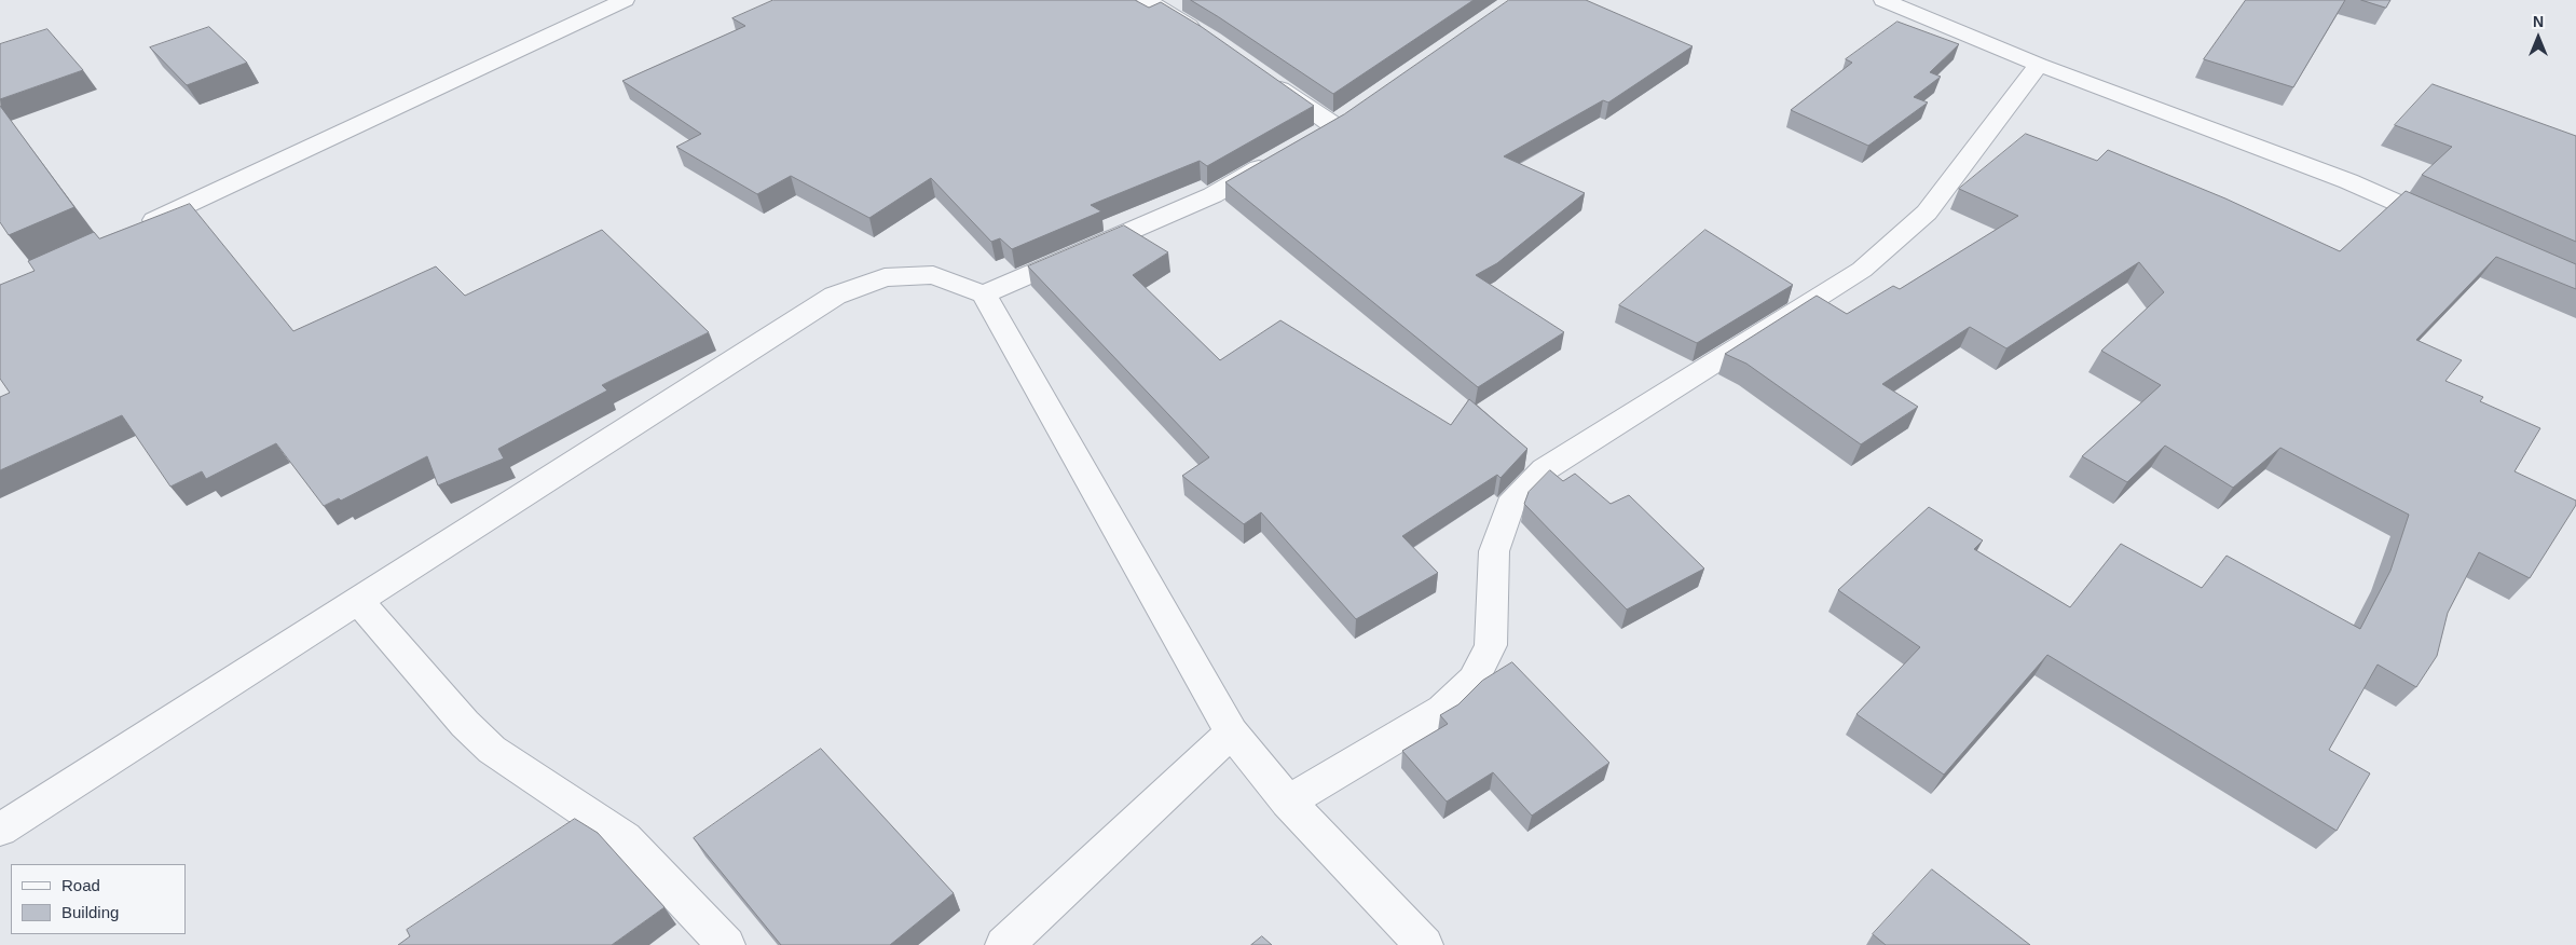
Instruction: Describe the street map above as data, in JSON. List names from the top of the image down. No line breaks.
{"legend":["Road","Building"],"north":"top"}
